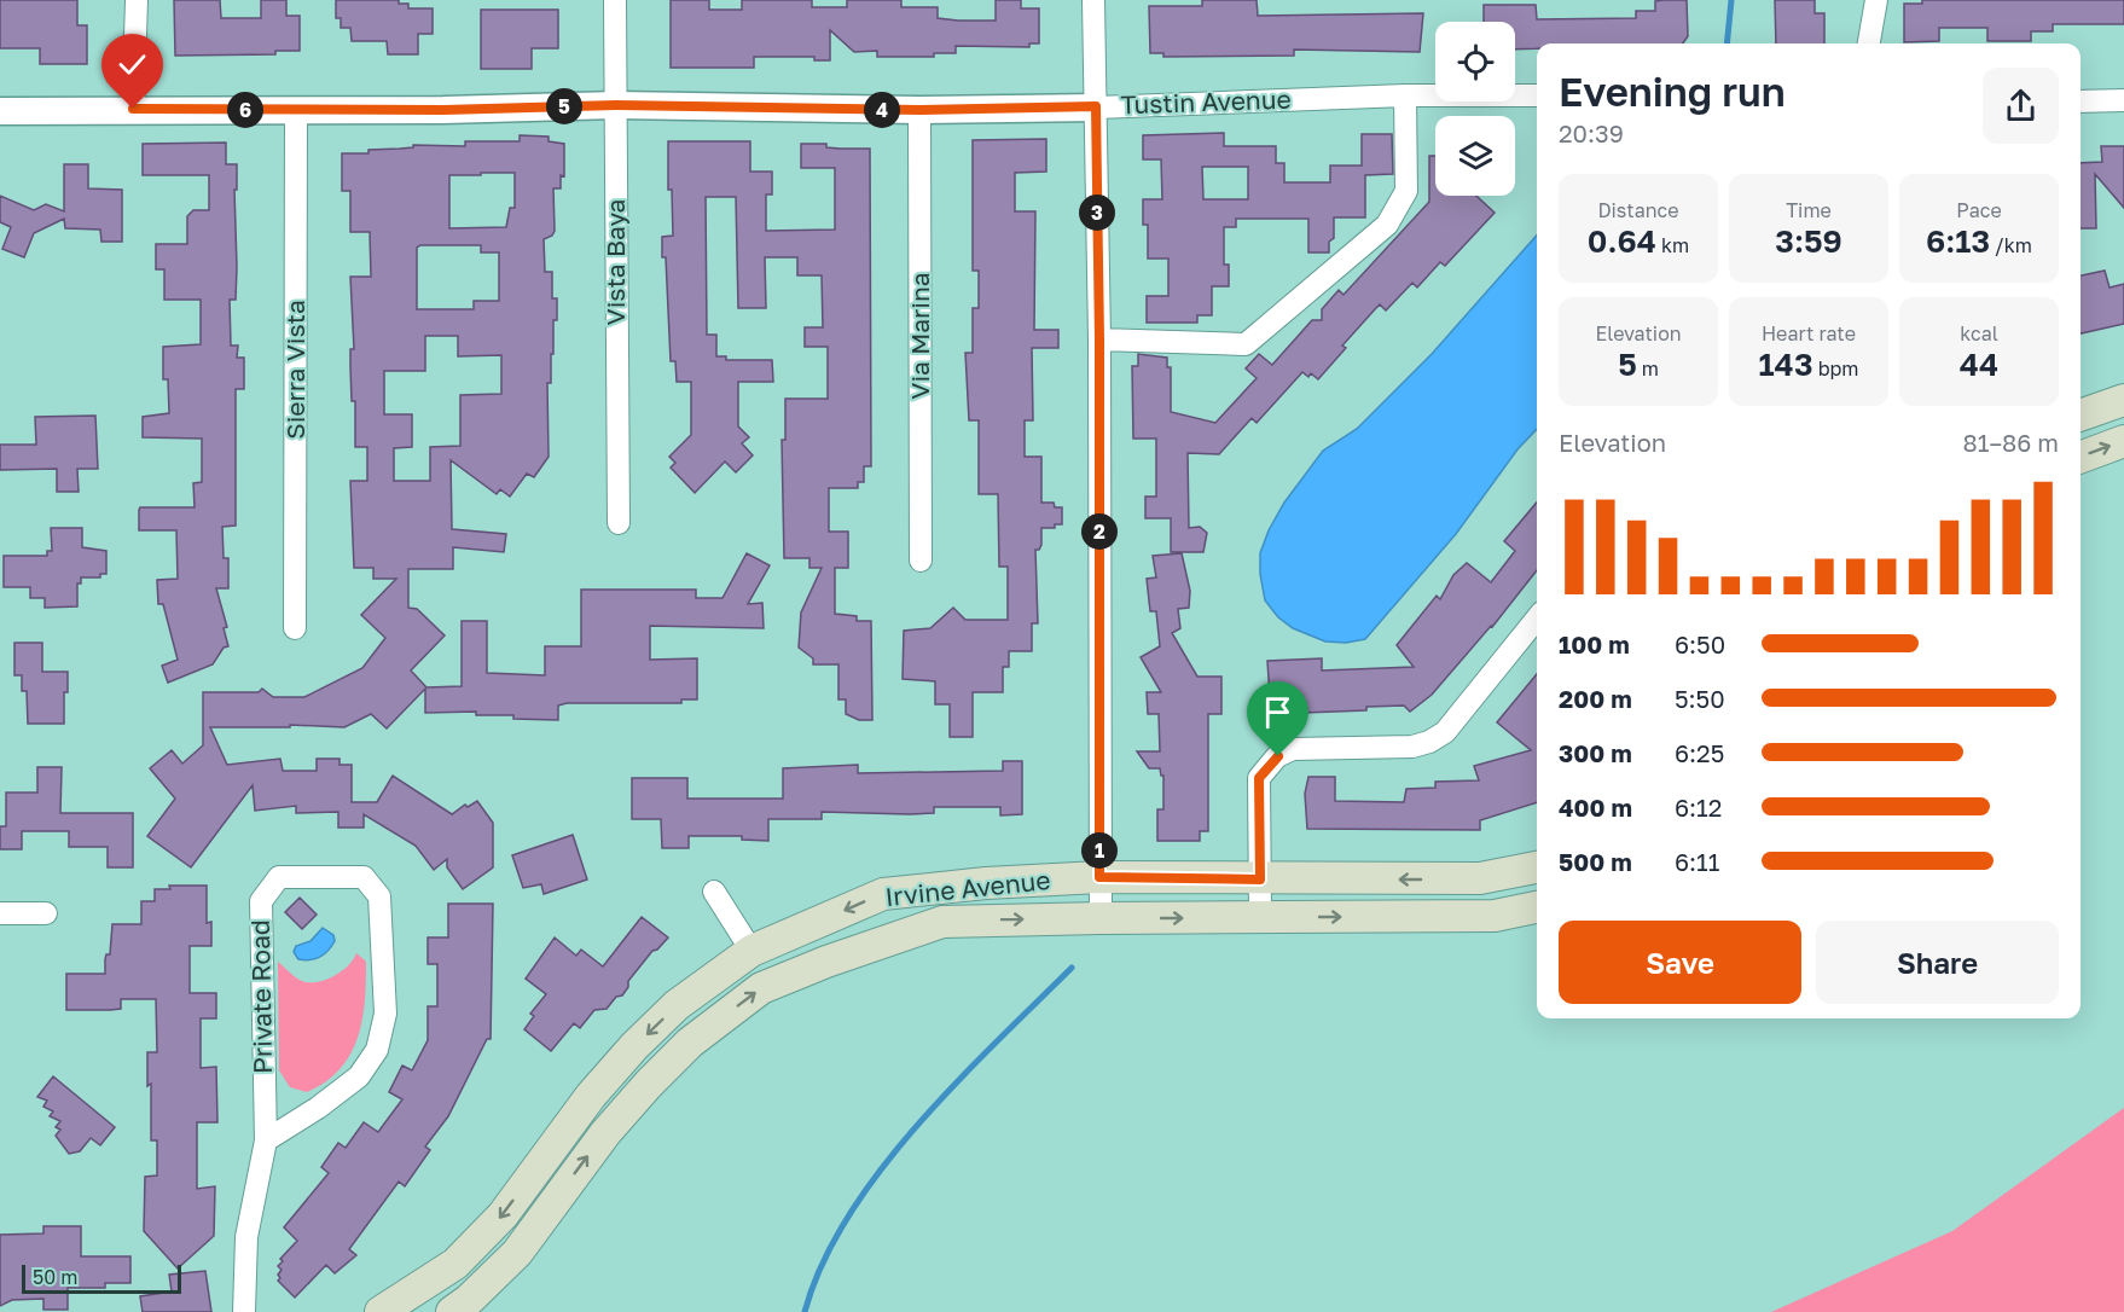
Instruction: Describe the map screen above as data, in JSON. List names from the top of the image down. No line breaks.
{"streets":{"main road":["Irvine Avenue"],"street":["Tustin Avenue","Vista Baya","Via Marina","Sierra Vista","Private Road"]},"crossings":[["Tustin Avenue","Vista Baya"],["Tustin Avenue","Via Marina"],["Tustin Avenue","Sierra Vista"]],"scale_bar":"50 m","page":{"heading":["Evening run","20:39"],"pins":["5","4","6","3","2","1"],"stats":[["Distance","0.64 km"],["Time","3:59"],["Pace","6:13 /km"],["Elevation","5 m"],["Heart rate","143 bpm"],["kcal","44"]],"chart":["Elevation","81–86 m"],"list":[{"name":"100 m","note":"6:50"},{"name":"200 m","note":"5:50"},{"name":"300 m","note":"6:25"},{"name":"400 m","note":"6:12"},{"name":"500 m","note":"6:11"}],"buttons":["Save","Share"],"scale":"50 m"}}
